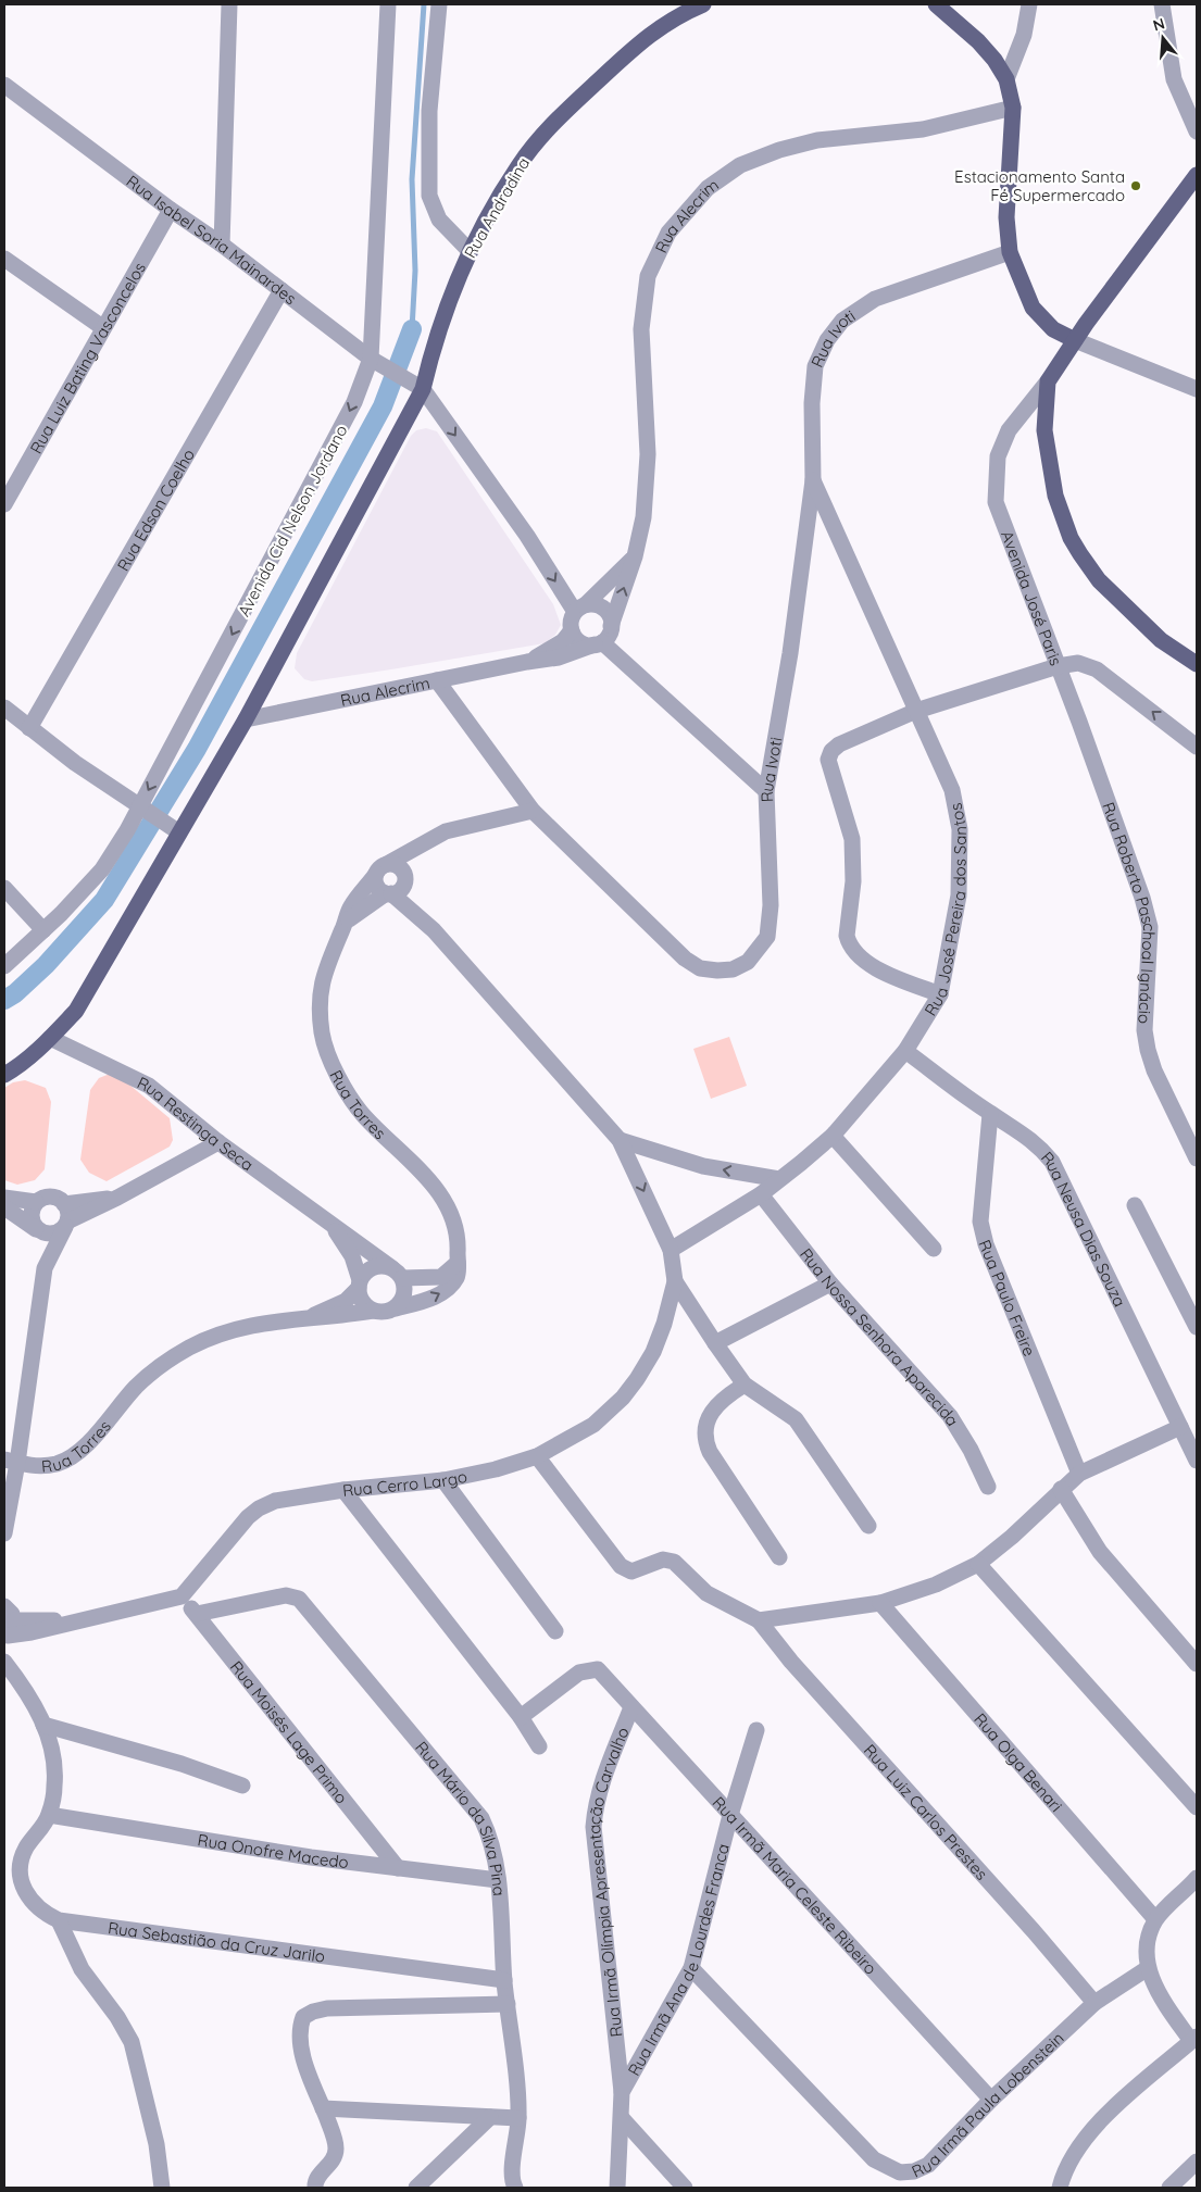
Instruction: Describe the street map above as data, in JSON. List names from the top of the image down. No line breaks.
{"streets":{"main road":["Rua Andradina"],"street":["Rua Alecrim","Rua Isabel Soria Mainardes","Rua Ivoti","Rua Luiz Bating Vasconcelos","Rua Edson Coelho","Avenida Cid Nelson Jordano","Avenida José Paris","Rua José Pereira dos Santos","Rua Roberto Paschoal Ignácio","Rua Torres","Rua Restinga Seca","Rua Neusa Dias Souza","Rua Paulo Freire","Rua Nossa Senhora Aparecida","Rua Cerro Largo","Rua Moisés Lage Primo","Rua Olga Benari","Rua Luiz Carlos Prestes","Rua Mário da Silva Pina","Rua Onofre Macedo","Rua Irmã Olímpia Apresentação Carvalho","Rua Irmã Maria Celeste Ribeiro","Rua Sebastião da Cruz Jarilo","Rua Irmã Ana de Lourdes Franca","Rua Irmã Paula Lobenstein"]},"crossings":[["Rua Andradina","Rua Isabel Soria Mainardes"],["Rua Alecrim","Rua Ivoti"],["Rua Isabel Soria Mainardes","Rua Luiz Bating Vasconcelos"],["Rua Isabel Soria Mainardes","Rua Edson Coelho"],["Rua Isabel Soria Mainardes","Avenida Cid Nelson Jordano"],["Rua Ivoti","Rua José Pereira dos Santos"],["Rua Ivoti","Rua Torres"],["Avenida José Paris","Rua Roberto Paschoal Ignácio"],["Rua José Pereira dos Santos","Rua Neusa Dias Souza"],["Rua José Pereira dos Santos","Rua Nossa Senhora Aparecida"],["Rua Torres","Rua Restinga Seca"],["Rua Neusa Dias Souza","Rua Paulo Freire"],["Rua Cerro Largo","Rua Moisés Lage Primo"],["Rua Moisés Lage Primo","Rua Mário da Silva Pina"],["Rua Moisés Lage Primo","Rua Onofre Macedo"],["Rua Luiz Carlos Prestes","Rua Irmã Paula Lobenstein"],["Rua Mário da Silva Pina","Rua Onofre Macedo"],["Rua Mário da Silva Pina","Rua Sebastião da Cruz Jarilo"],["Rua Onofre Macedo","Rua Sebastião da Cruz Jarilo"],["Rua Irmã Olímpia Apresentação Carvalho","Rua Irmã Maria Celeste Ribeiro"],["Rua Irmã Olímpia Apresentação Carvalho","Rua Irmã Ana de Lourdes Franca"],["Rua Irmã Maria Celeste Ribeiro","Rua Irmã Ana de Lourdes Franca"],["Rua Irmã Maria Celeste Ribeiro","Rua Irmã Paula Lobenstein"],["Rua Irmã Ana de Lourdes Franca","Rua Irmã Paula Lobenstein"]],"one_way":["Avenida Cid Nelson Jordano"],"places":["Estacionamento Santa Fé Supermercado"],"north":"top"}
